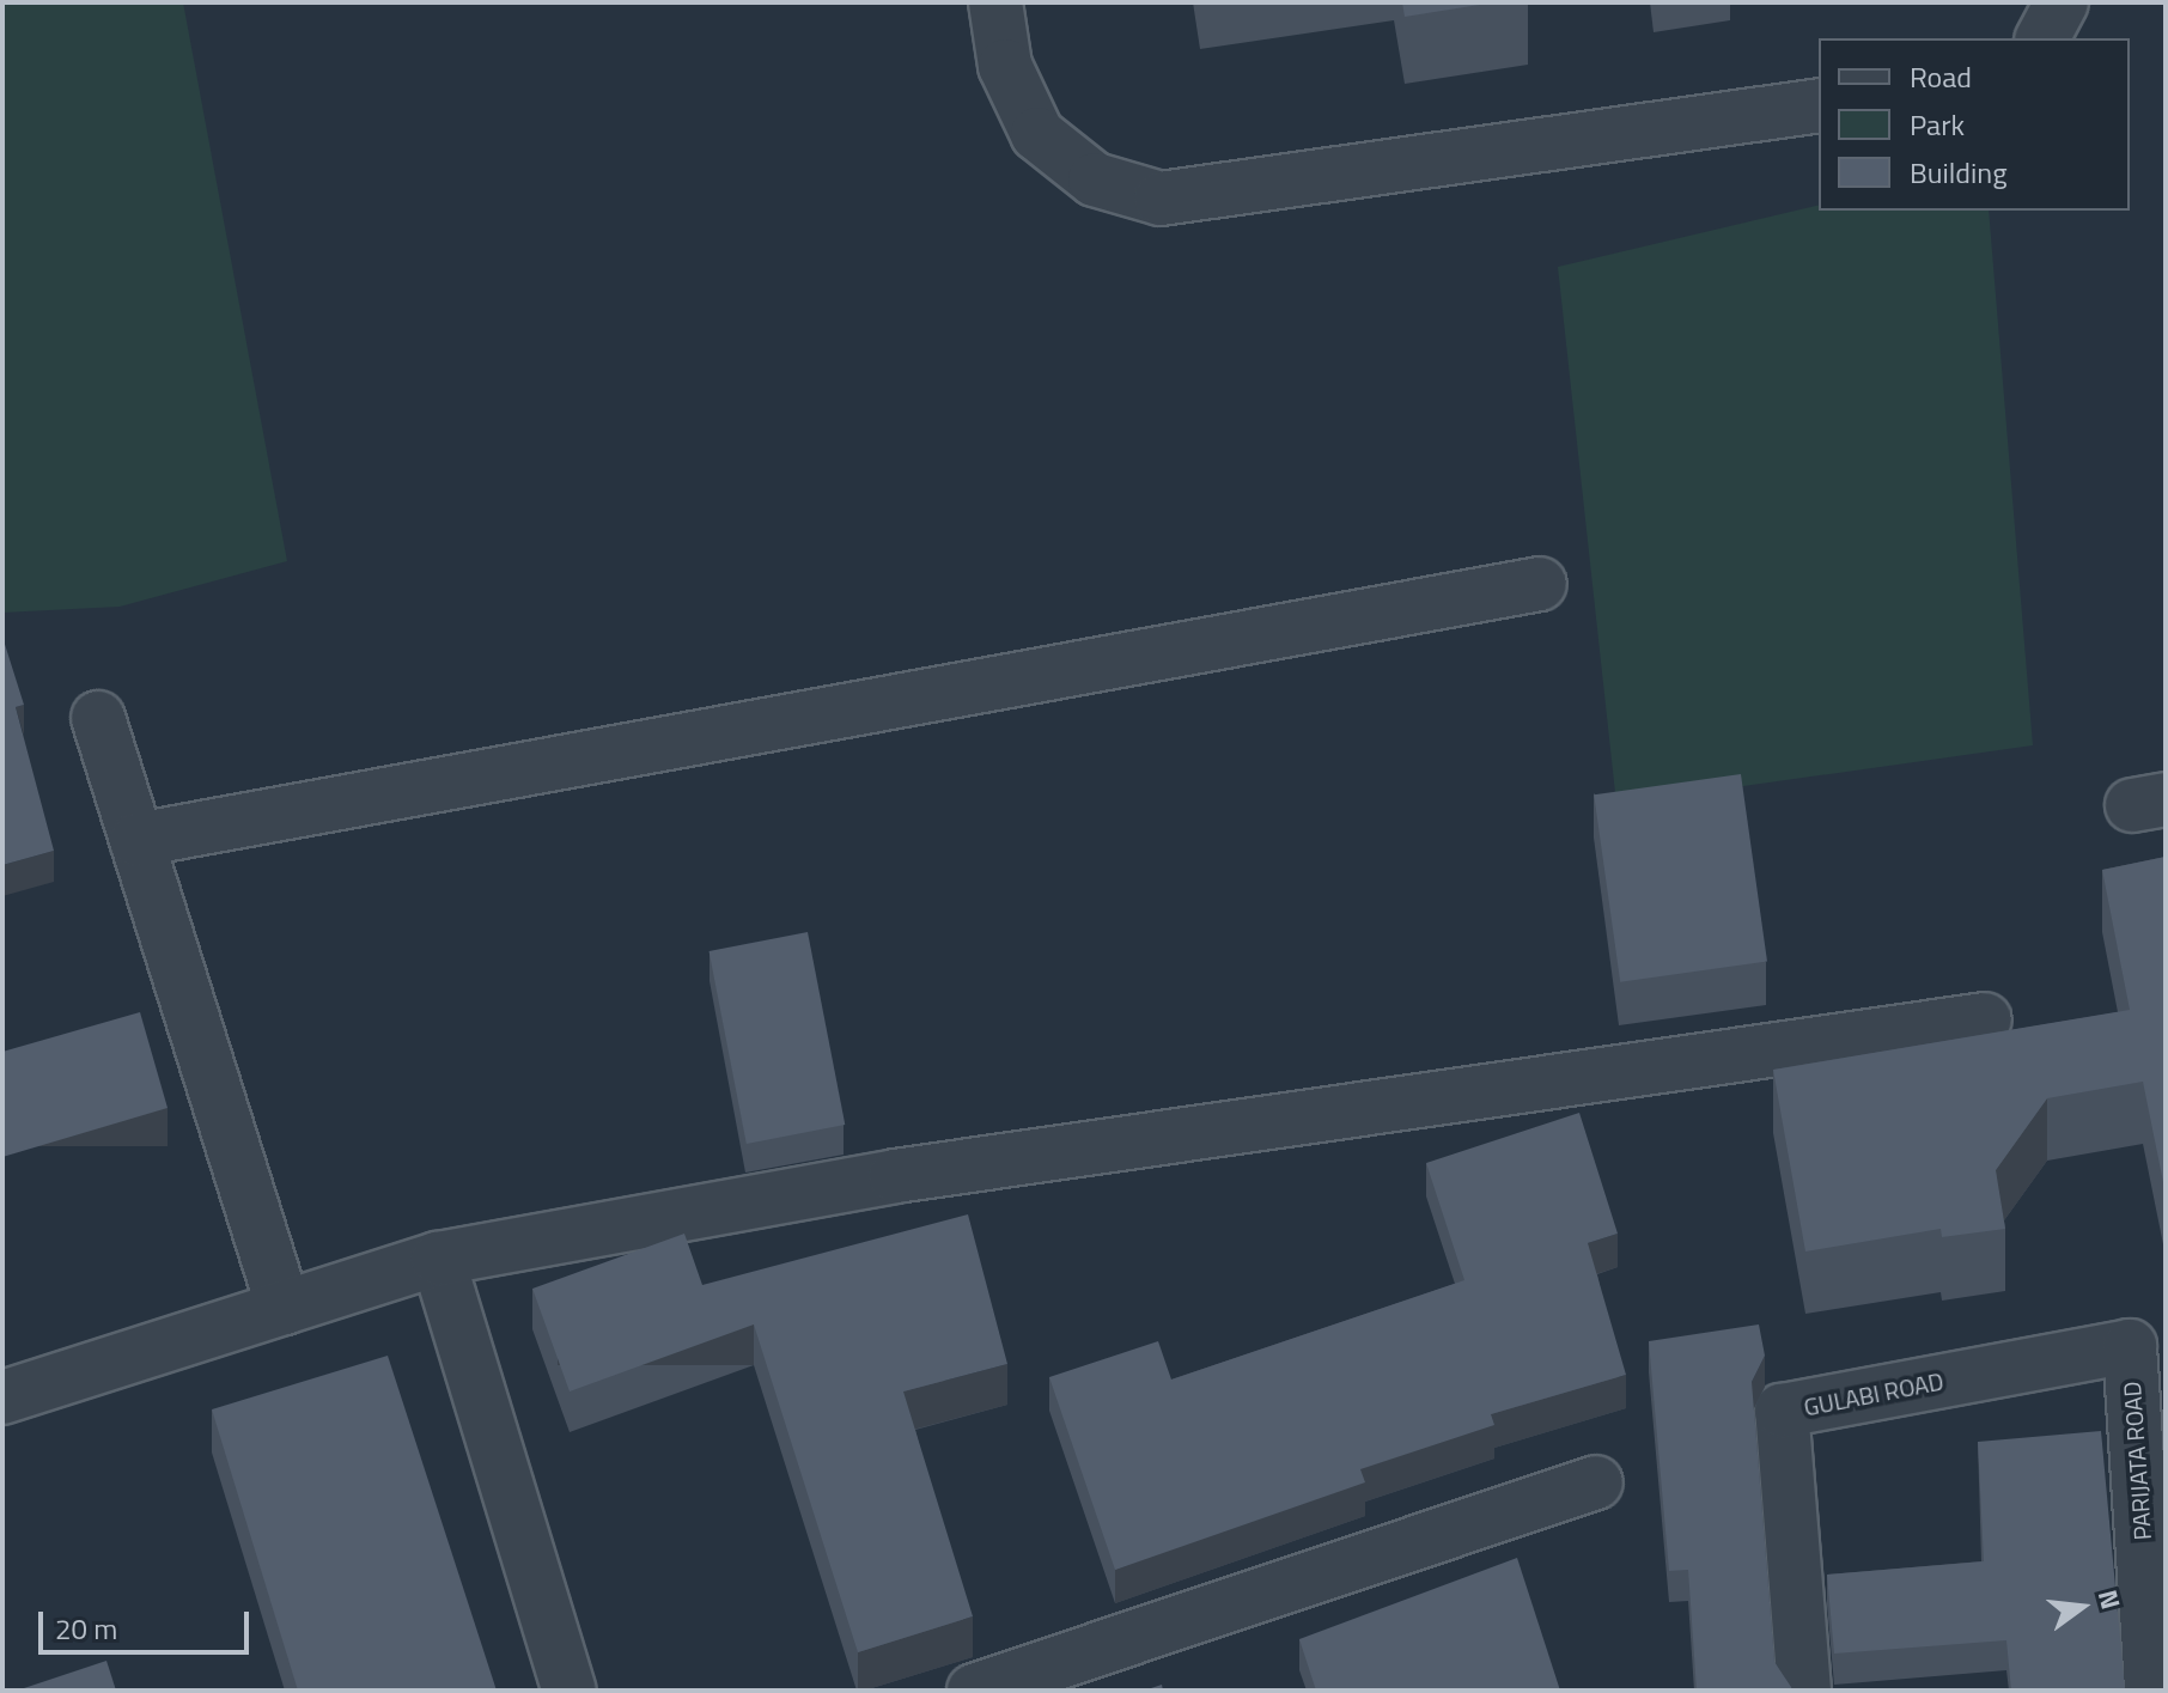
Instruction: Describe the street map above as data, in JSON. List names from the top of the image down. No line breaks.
{"streets":{"street":["GULABI ROAD","PARIJATA ROAD"]},"crossings":[["GULABI ROAD","PARIJATA ROAD"]],"legend":["Road","Park","Building"],"scale_bar":"20 m","north":"right"}
